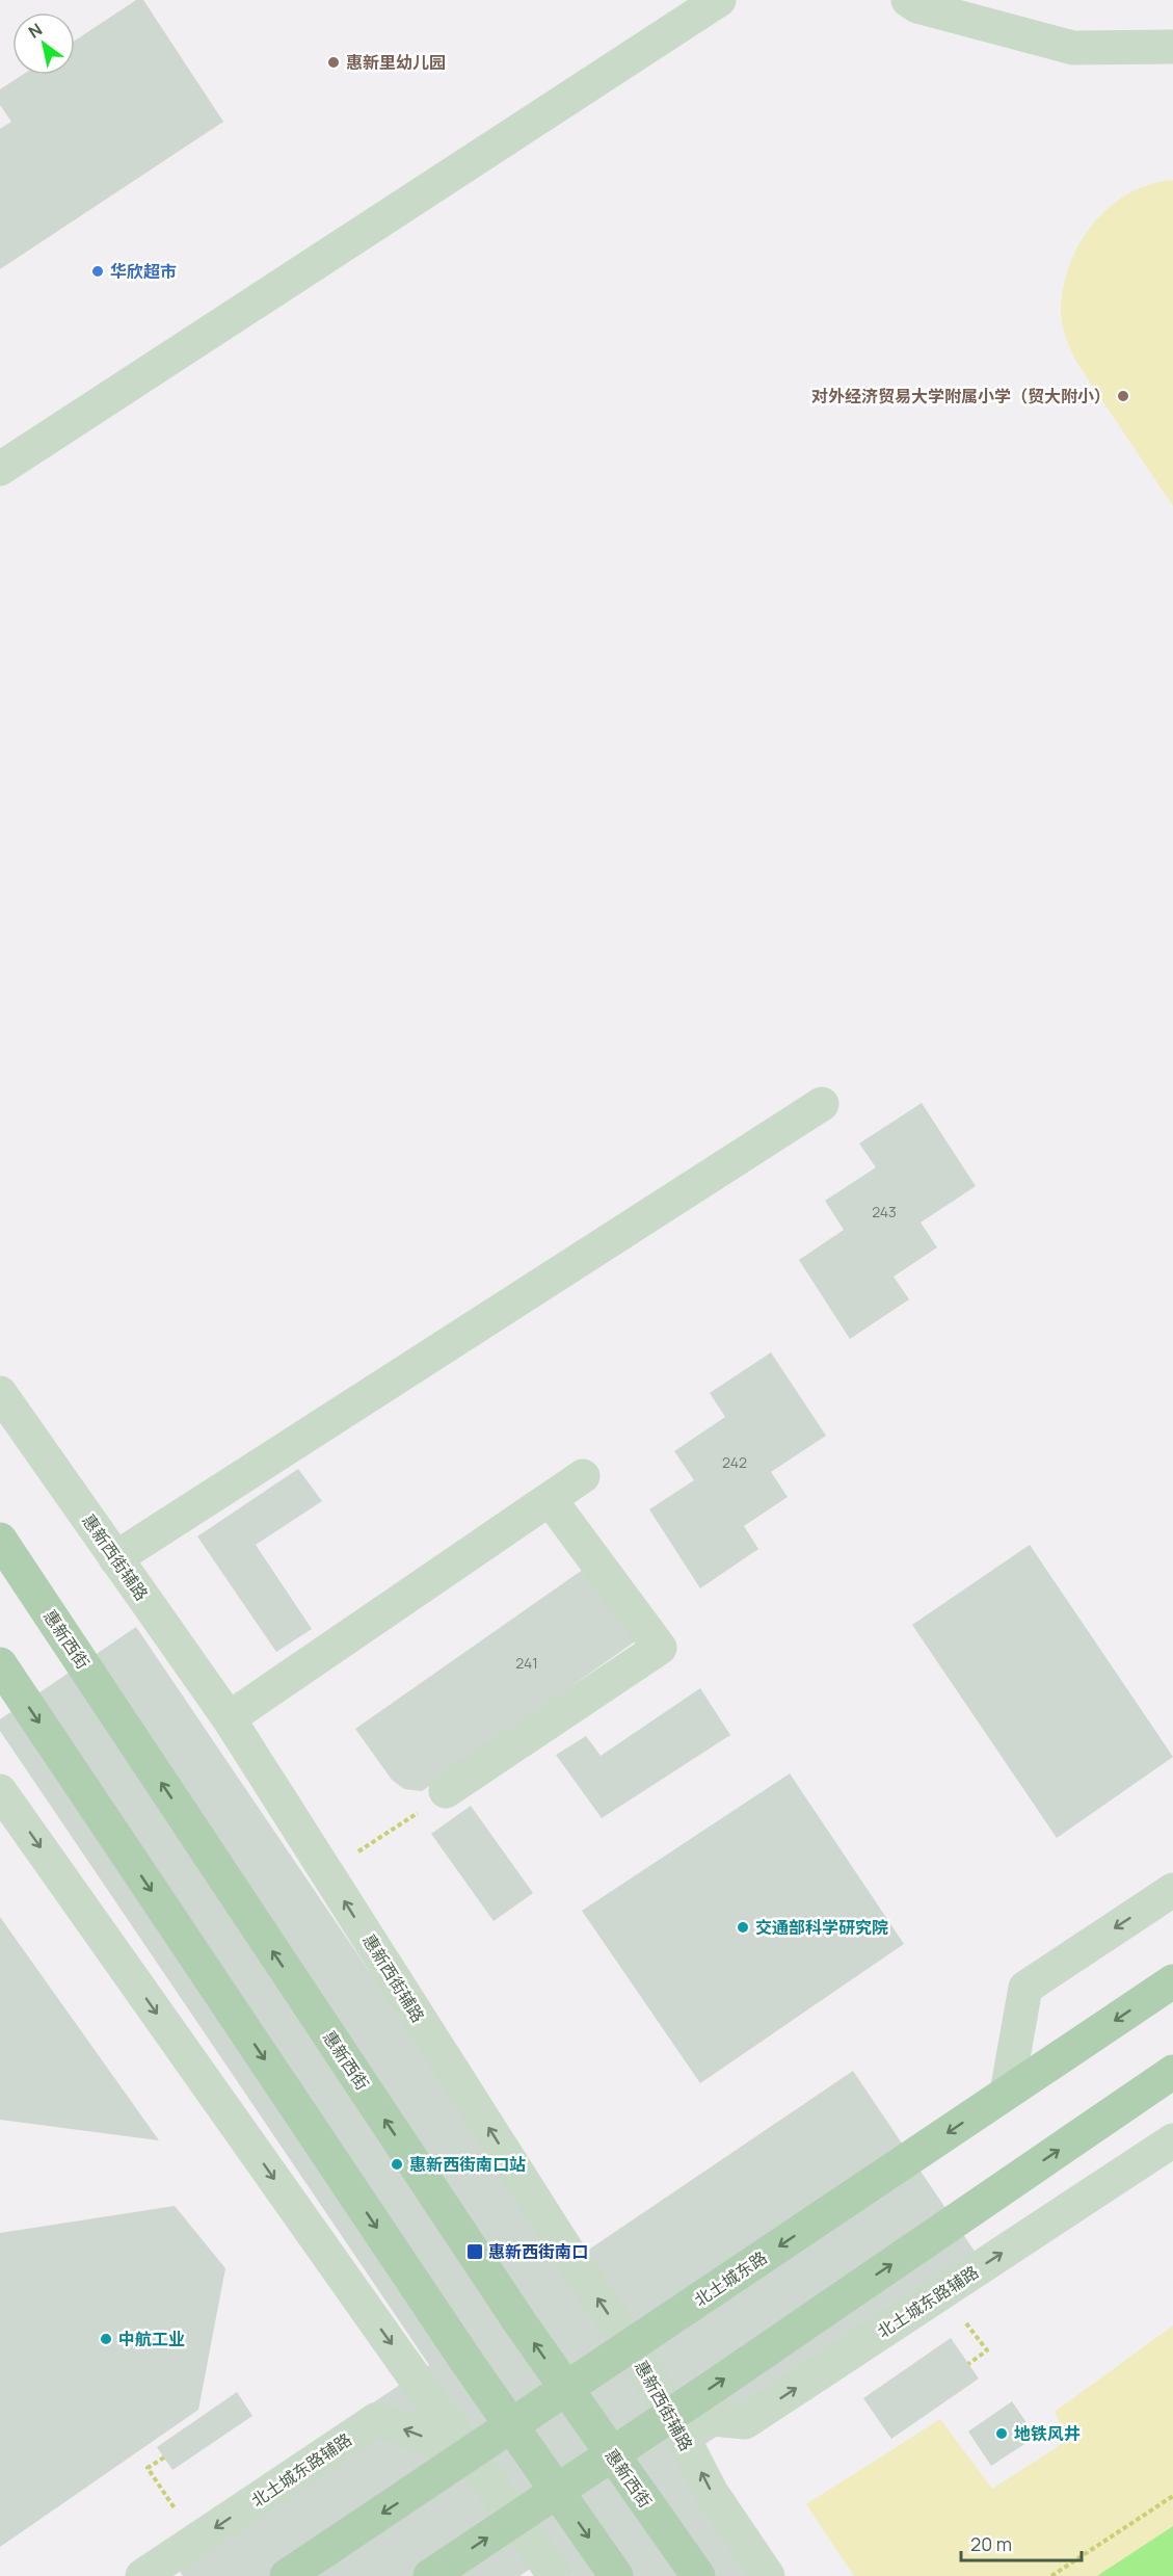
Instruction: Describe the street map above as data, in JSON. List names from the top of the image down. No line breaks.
{"streets":{"main road":["惠新西街","北土城东路"],"street":["惠新西街辅路","北土城东路辅路"]},"crossings":[["惠新西街辅路","北土城东路"],["惠新西街辅路","北土城东路辅路"],["惠新西街","北土城东路"],["北土城东路","北土城东路辅路"]],"places":{"other":["惠新里幼儿园","华欣超市","对外经济贸易大学附属小学（贸大附小）","交通部科学研究院","惠新西街南口站","中航工业","地铁风井"],"transit":["惠新西街南口"]},"house_numbers":["243","242","241"],"scale_bar":"20 m","north":"top left"}
